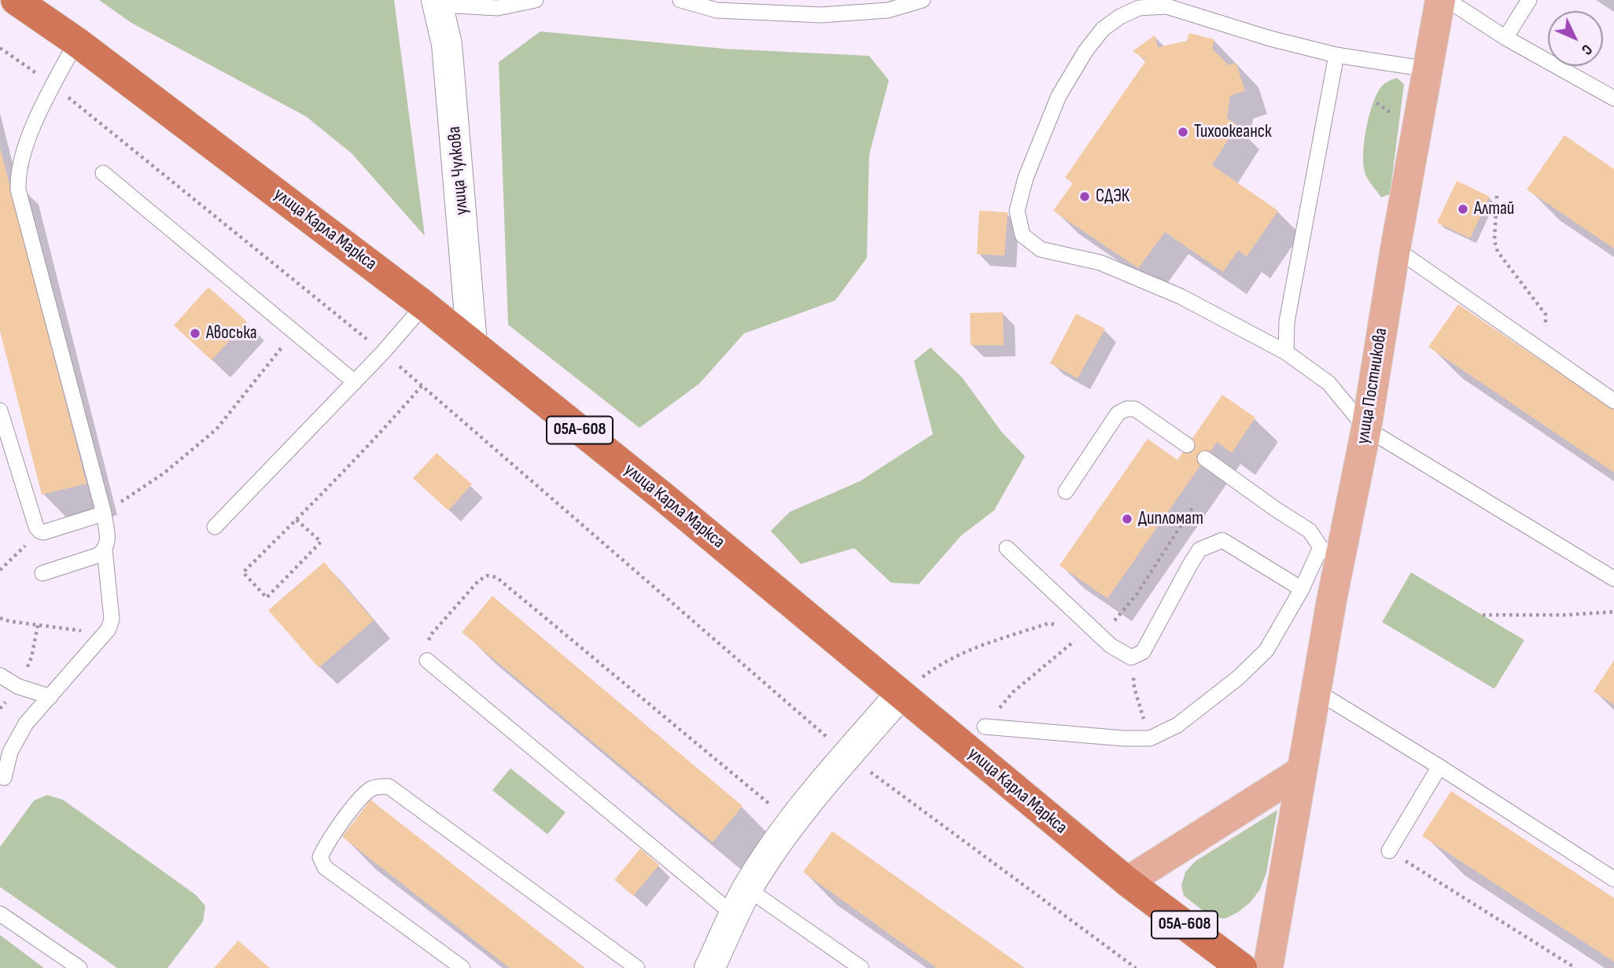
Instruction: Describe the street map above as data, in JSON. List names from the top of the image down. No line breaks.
{"streets":{"highway":["улица Карла Маркса","05А-608"],"main road":["улица Постникова"],"street":["улица Чулкова"]},"crossings":[["улица Чулкова","улица Карла Маркса"]],"places":["Тихоокеанск","СДЭК","Алтай","Авоська","Дипломат"],"north":"bottom right"}
